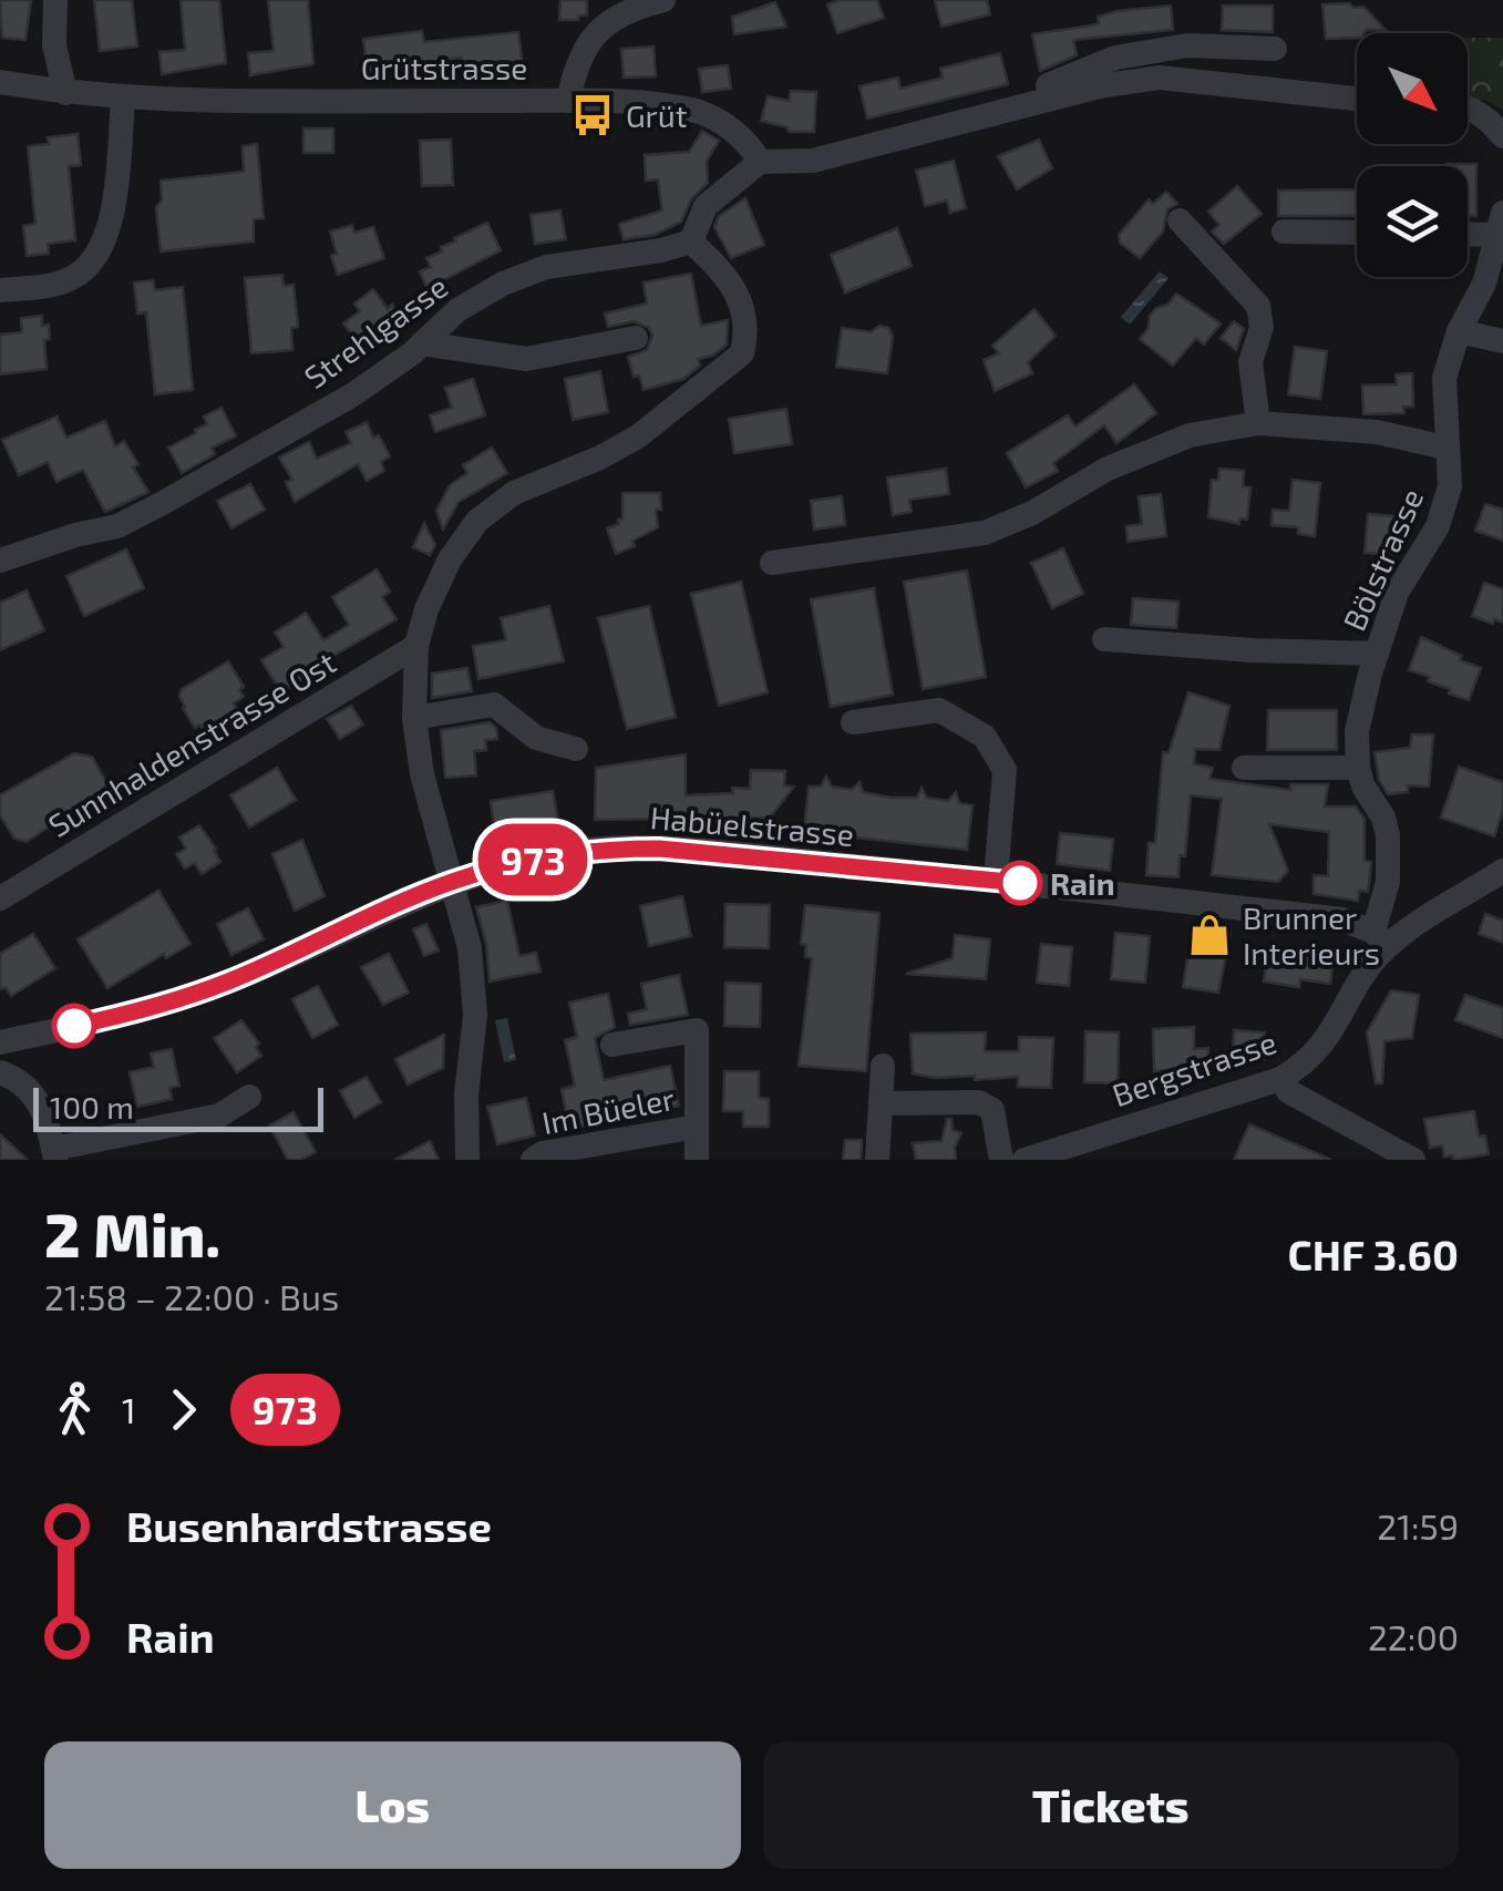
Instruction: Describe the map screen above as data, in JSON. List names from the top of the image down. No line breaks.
{"streets":{"street":["Grütstrasse","Strehlgasse","Bölstrasse","Sunnhaldenstrasse Ost","Habüelstrasse","Bergstrasse","Im Büeler"]},"crossings":[["Habüelstrasse","Bergstrasse"]],"places":{"bus stop":["Grüt"],"other":["Rain"],"shop":["Brunner Interieurs"]},"lines":["bus line 973"],"scale_bar":"100 m","north":"bottom right","page":{"on_map":"973","scale":"100 m","heading":["2 Min.","21:58 – 22:00 · Bus","CHF 3.60"],"legs":["1","973"],"list":[{"name":"Busenhardstrasse","value":"21:59"},{"name":"Rain","value":"22:00"}],"buttons":["Los","Tickets"]}}
